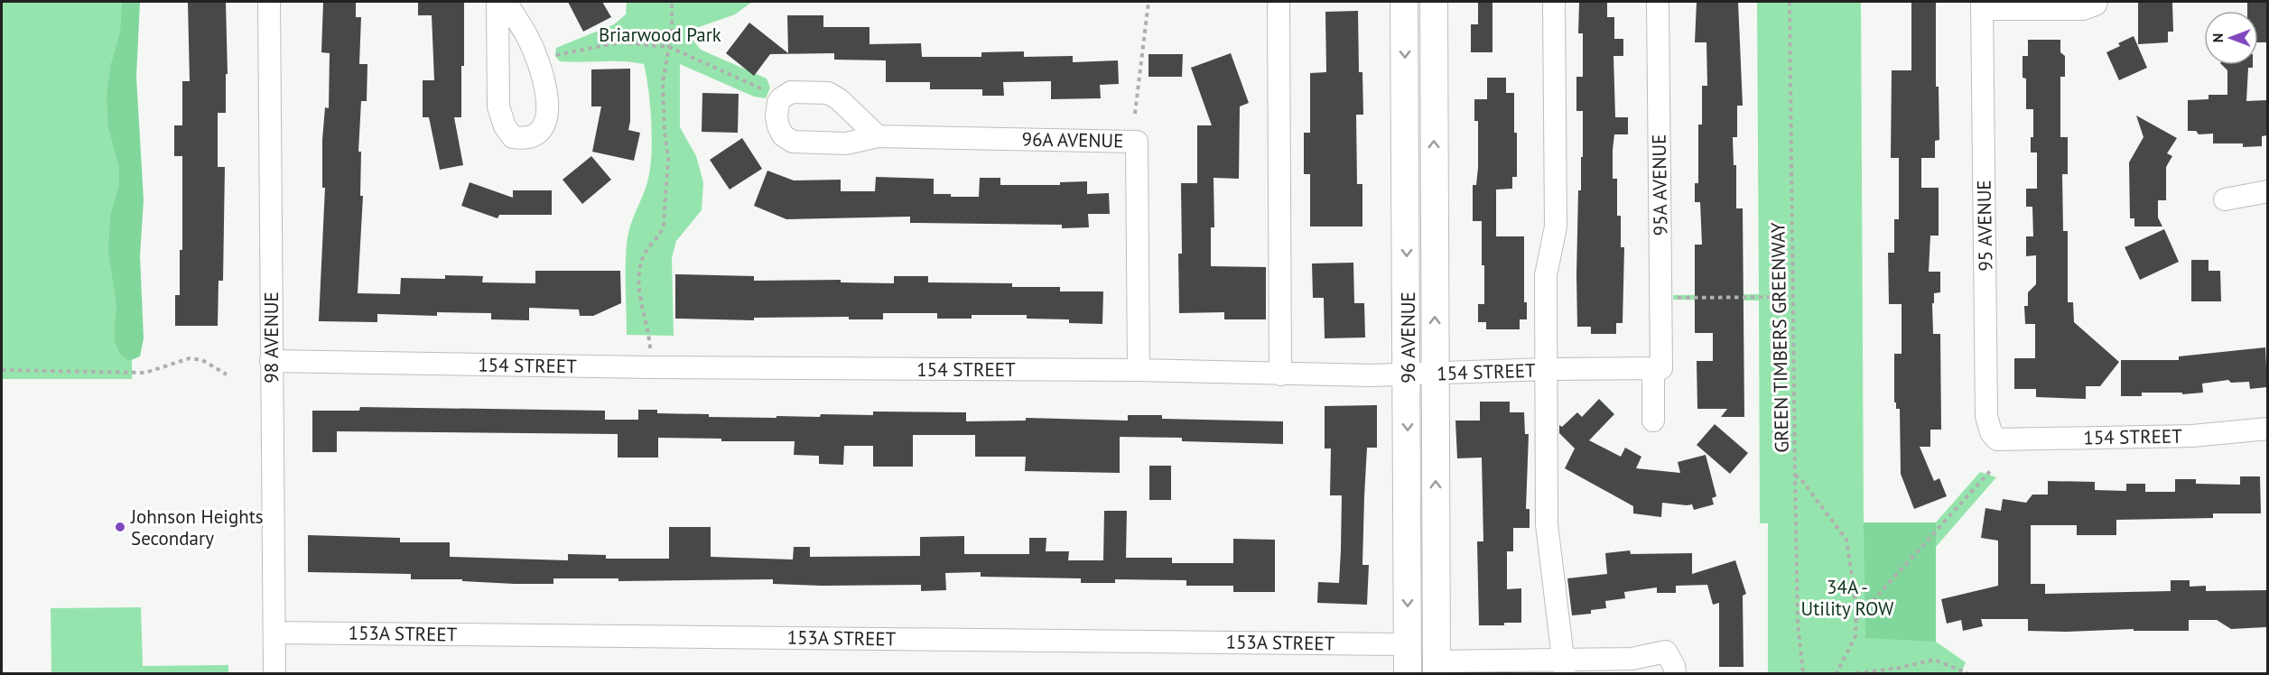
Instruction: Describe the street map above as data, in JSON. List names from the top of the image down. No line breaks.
{"streets":{"main road":["96 AVENUE"],"street":["96A AVENUE","95A AVENUE","95 AVENUE","98 AVENUE","154 STREET","153A STREET"],"path":["GREEN TIMBERS GREENWAY"]},"crossings":[["96A AVENUE","154 STREET"],["95A AVENUE","154 STREET"],["95 AVENUE","154 STREET"],["98 AVENUE","154 STREET"],["98 AVENUE","153A STREET"],["96 AVENUE","154 STREET"],["96 AVENUE","153A STREET"]],"parks":["Briarwood Park","34A - Utility ROW"],"places":["Johnson Heights Secondary"],"north":"left"}
